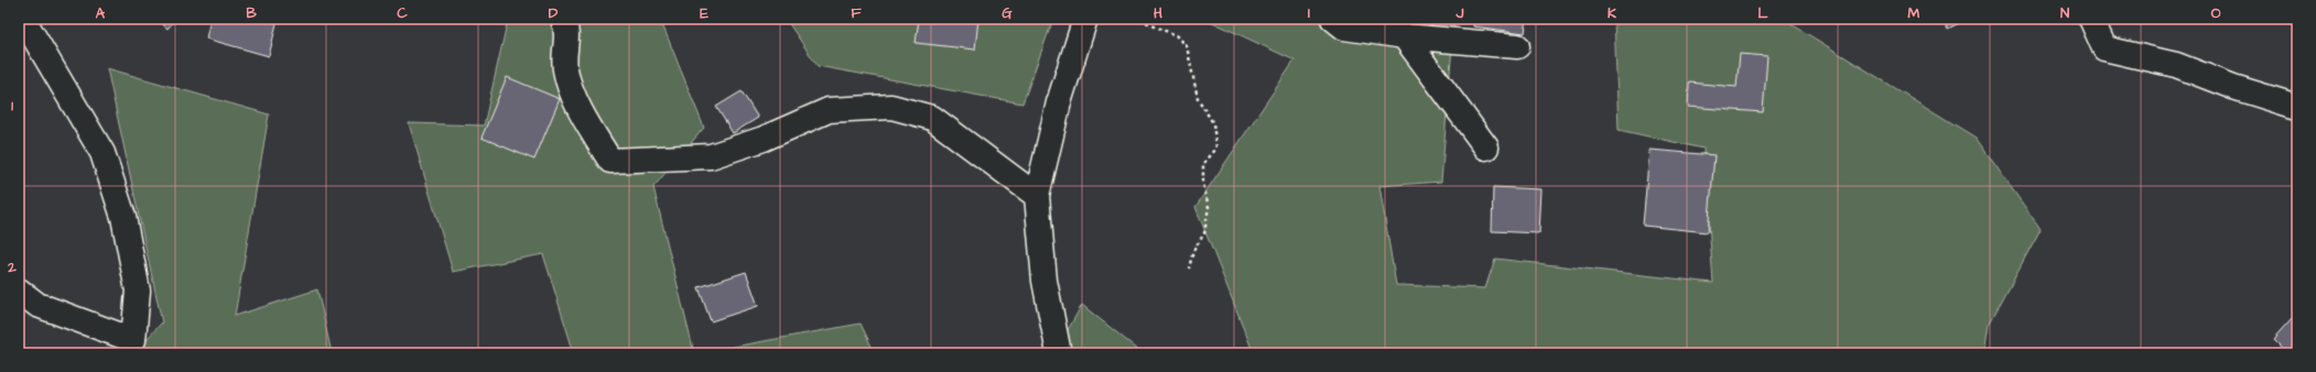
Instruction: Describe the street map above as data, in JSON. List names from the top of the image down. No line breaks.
{"grid":{"columns":["A","B","C","D","E","F","G","H","I","J","K","L","M","N","O"],"rows":["1","2"]}}
